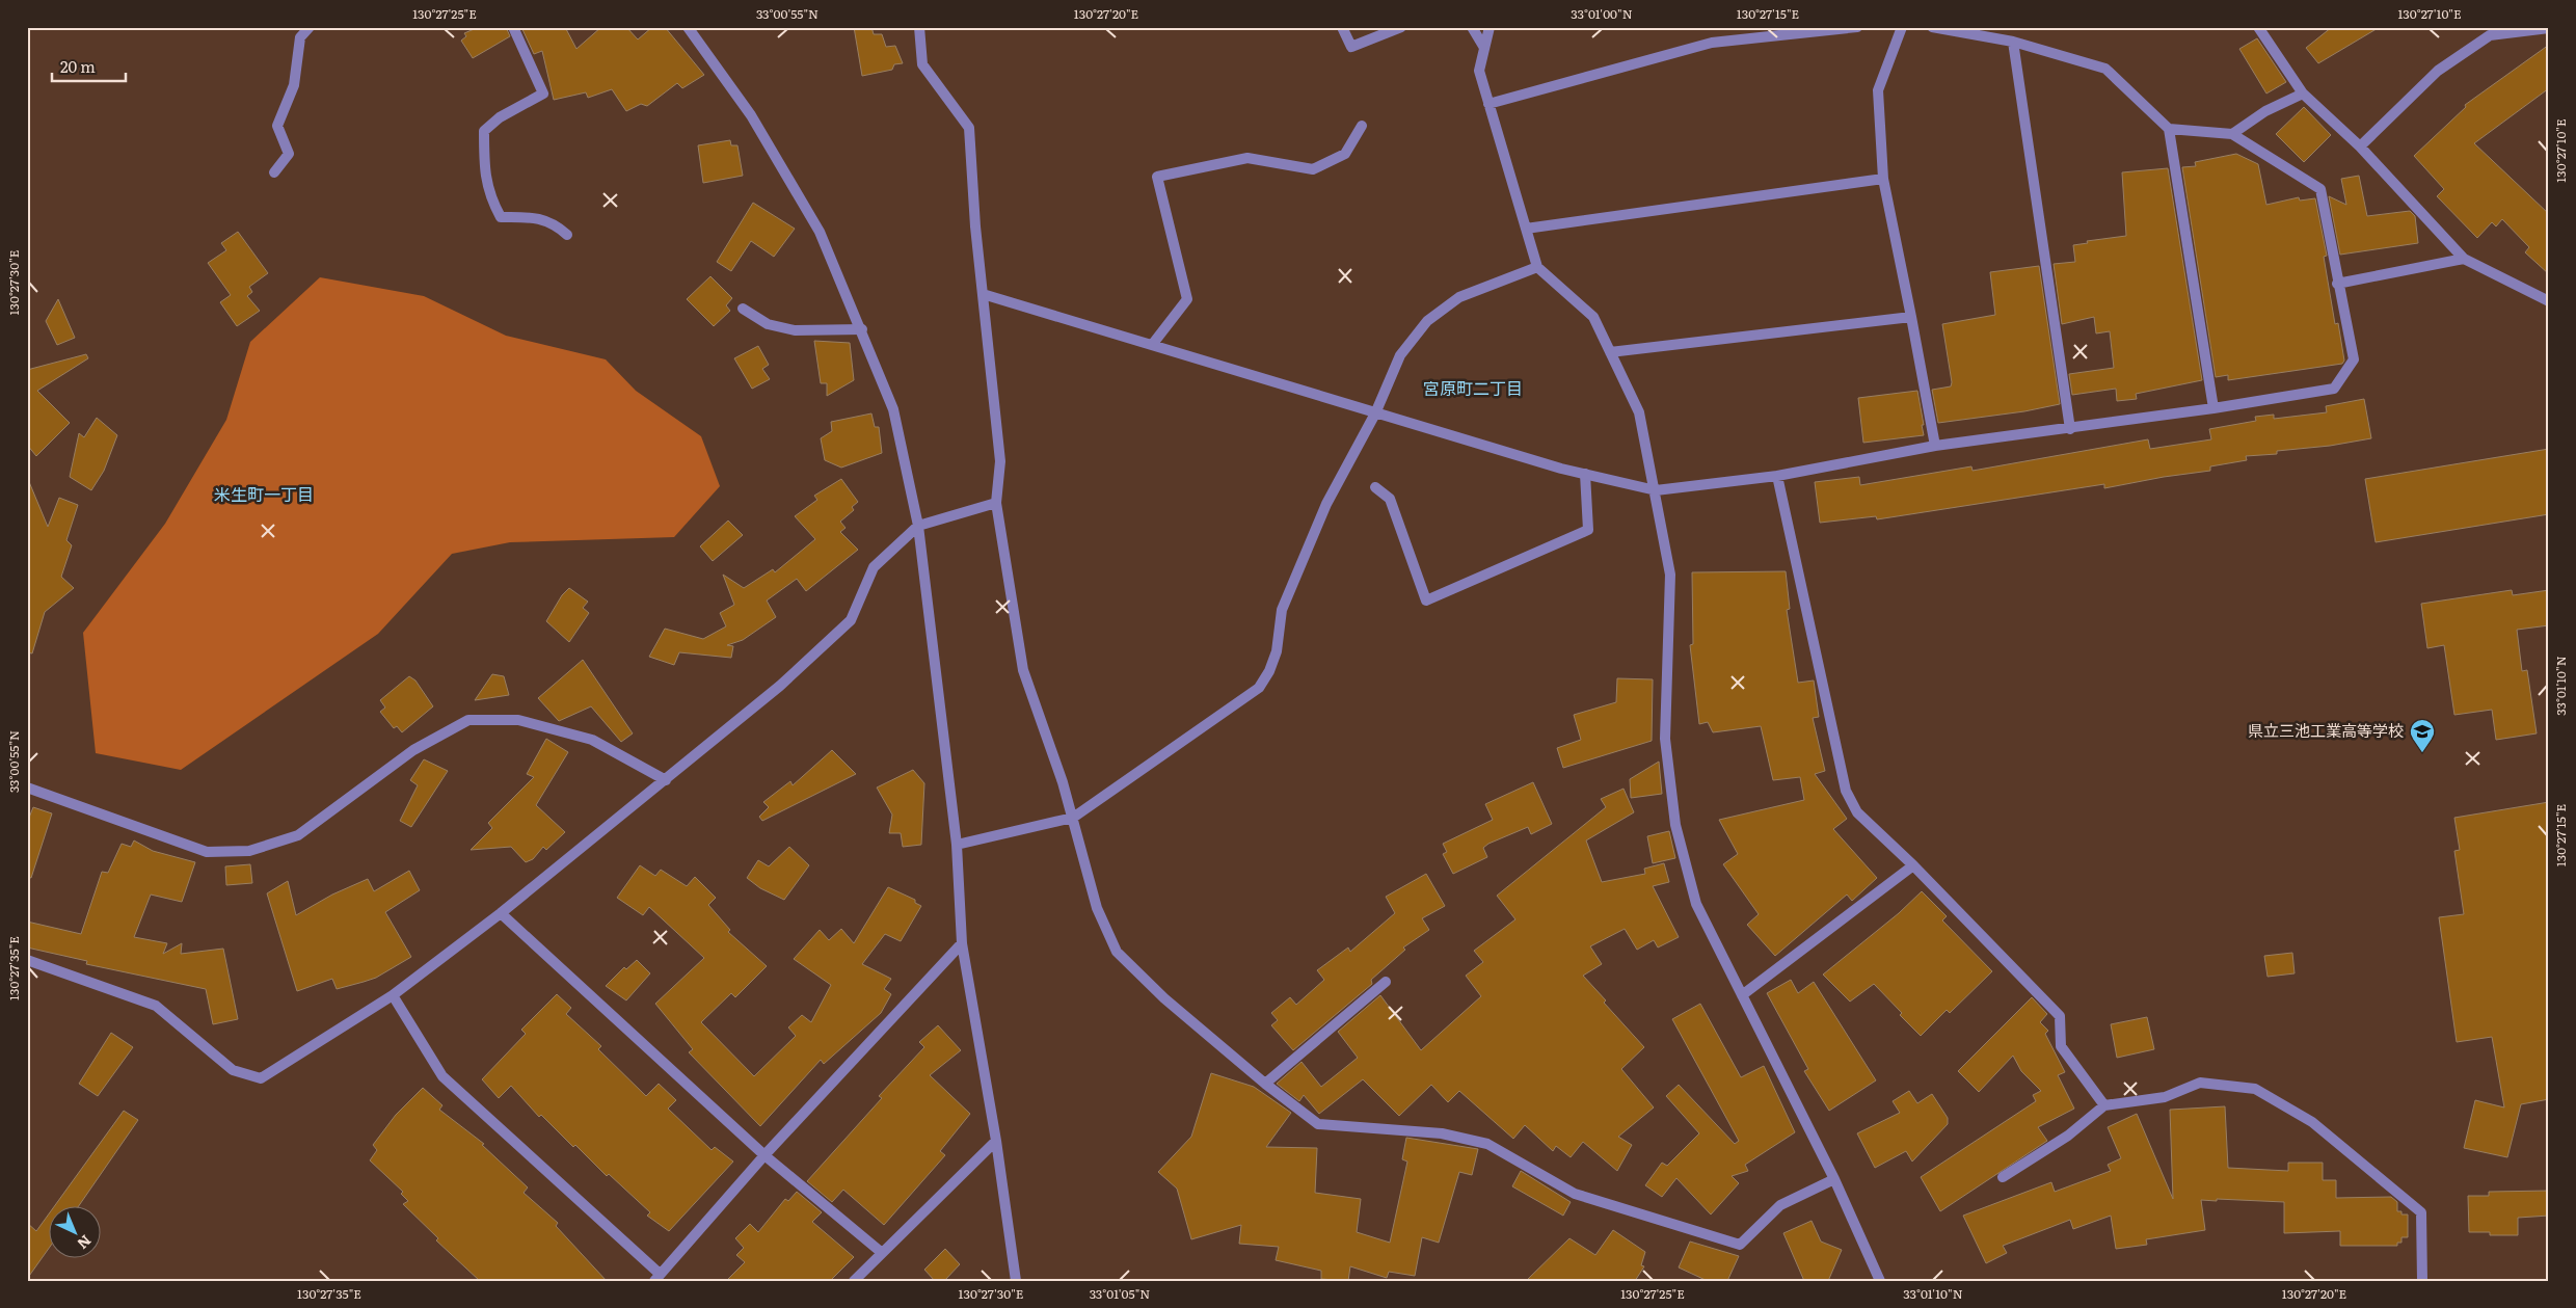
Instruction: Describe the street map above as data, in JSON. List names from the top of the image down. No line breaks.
{"districts":["宮原町二丁目","米生町一丁目"],"places":{"school or university":["県立三池工業高等学校"]},"scale_bar":"20 m","north":"bottom right","coordinates":["130°27'25\"E","33°00'55\"N","130°27'20\"E","33°01'00\"N","130°27'15\"E","130°27'10\"E","130°27'30\"E","33°01'10\"N","130°27'35\"E","33°01'05\"N"]}
